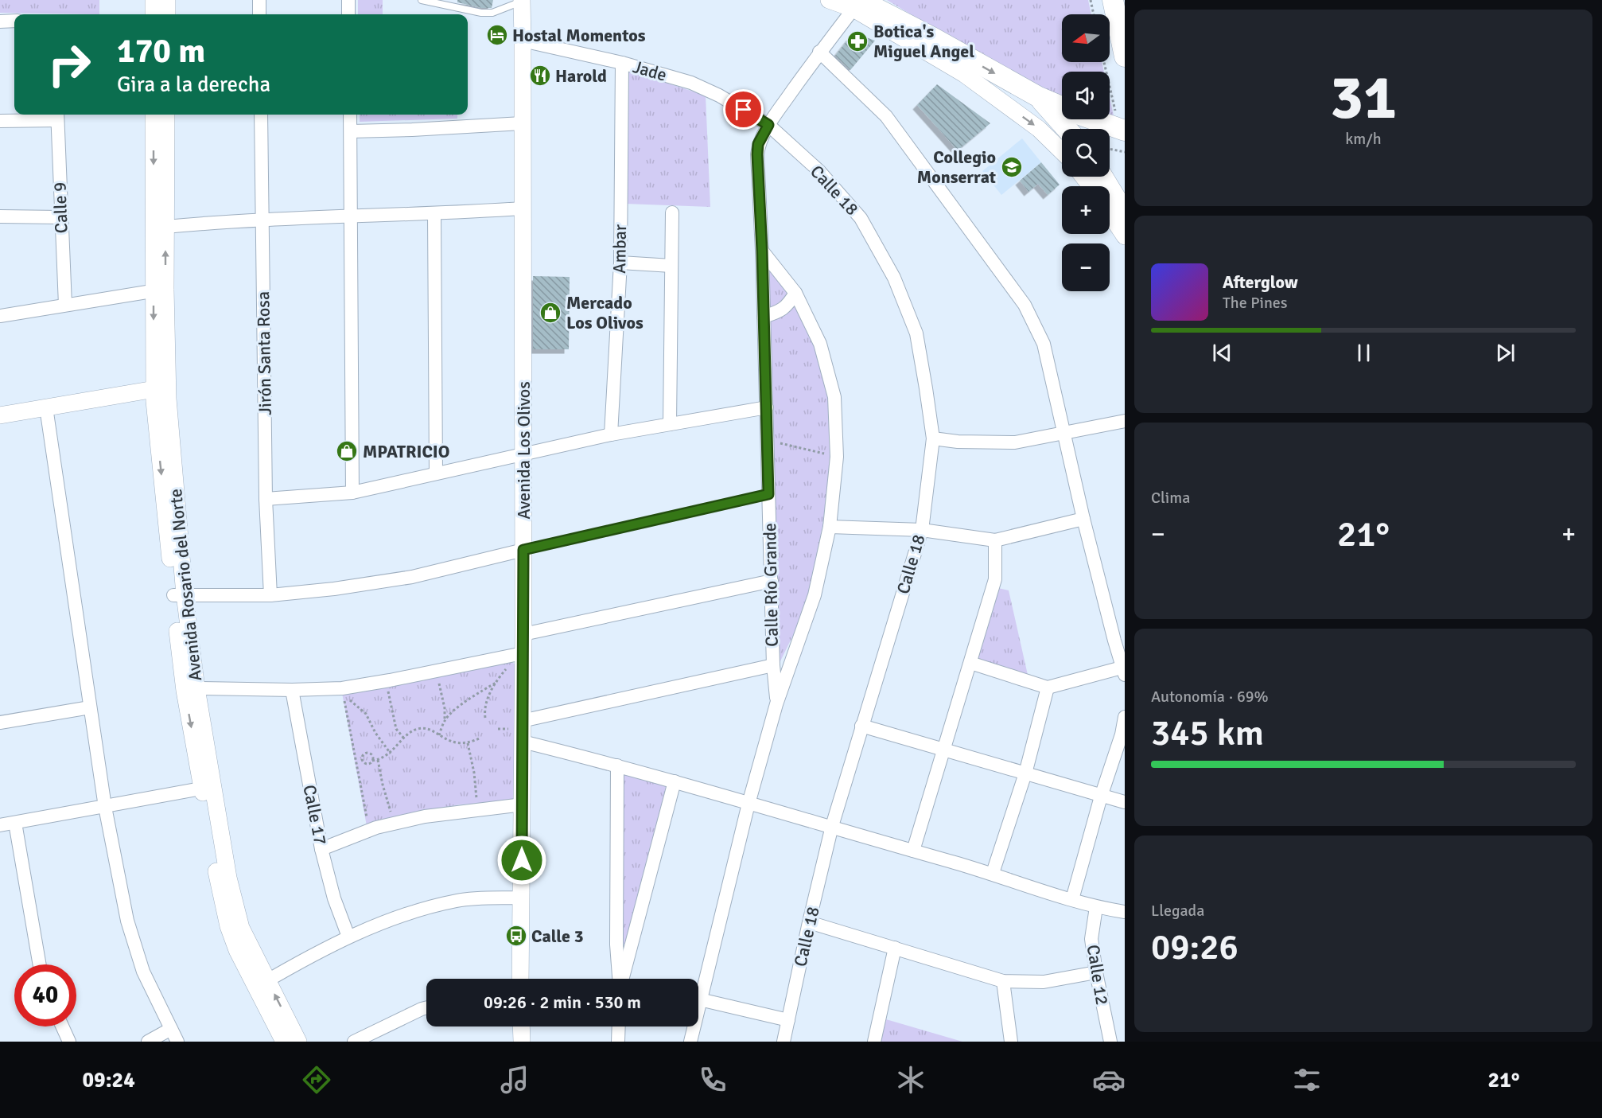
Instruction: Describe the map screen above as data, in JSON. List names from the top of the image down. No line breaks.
{"streets":{"street":["Jade","Calle 18","Calle 9","Ambar","Jirón Santa Rosa","Avenida Los Olivos","Avenida Rosario del Norte","Calle Río Grande","Calle 17","Calle 12"]},"crossings":[["Jade","Calle 18"],["Jade","Ambar"],["Jade","Avenida Los Olivos"],["Jade","Calle Río Grande"],["Calle 18","Calle Río Grande"]],"places":{"hotel":["Hostal Momentos"],"pharmacy":["Botica's Miguel Angel"],"restaurant":["Harold"],"school or university":["Collegio Monserrat"],"shop":["Mercado Los Olivos","MPATRICIO"],"bus stop":["Calle 3"]},"north":"left","page":{"tile":[["31","km/h"],"Clima",["Autonomía · 69%","345 km"],["Llegada","09:26"]],"map_buttons":["+","−"],"turn":["170 m","Gira a la derecha"],"song":["Afterglow","The Pines"],"heat":["−","21°","+"],"limit":"40","trip":"09:26 · 2 min · 530 m","tabs":["09:24","21°"]}}
